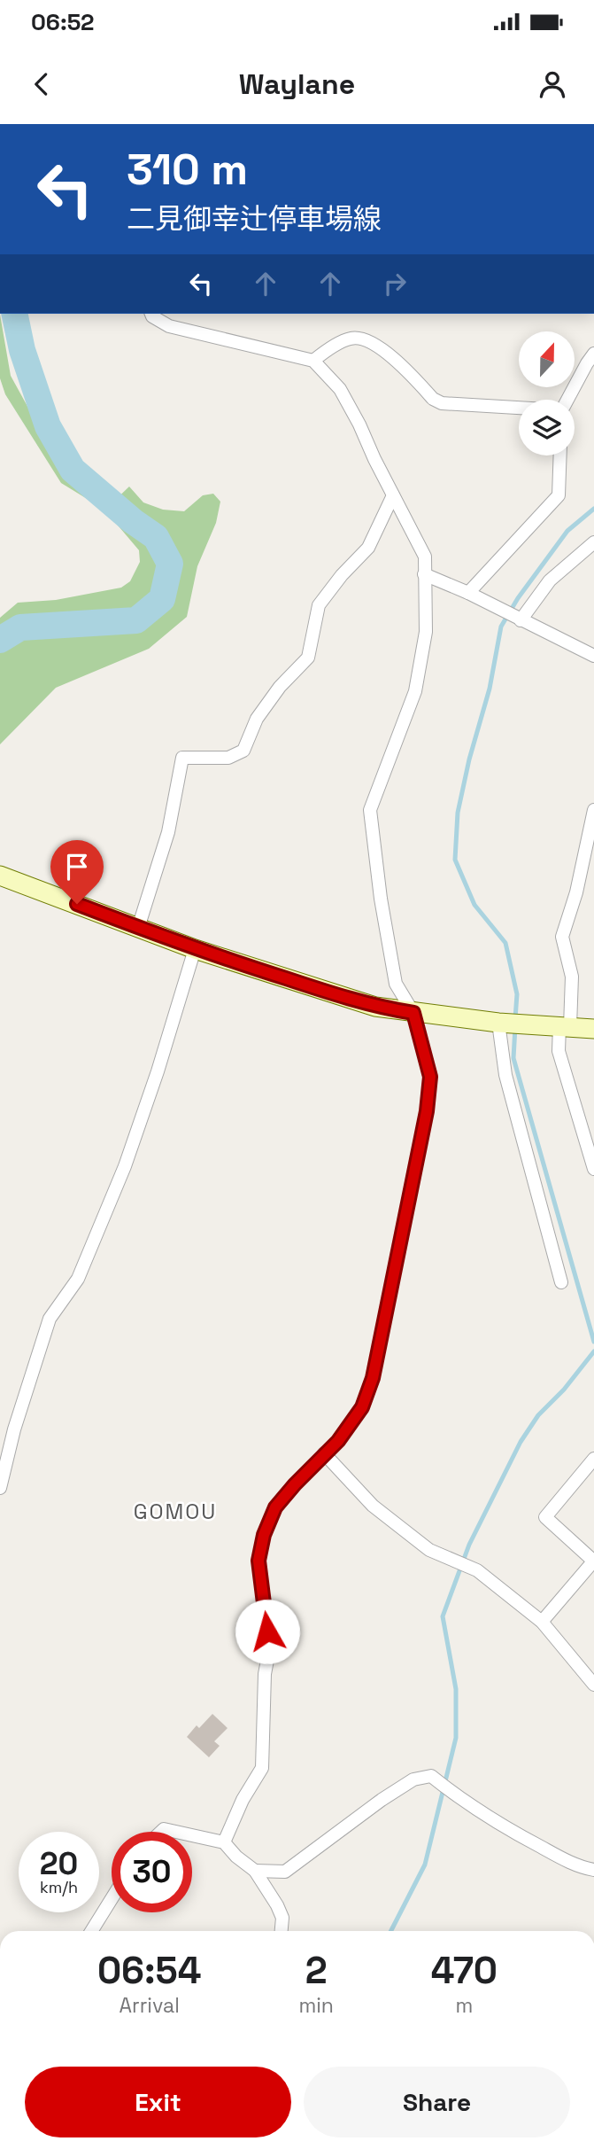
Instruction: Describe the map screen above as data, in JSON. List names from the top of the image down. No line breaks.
{"districts":["GOMOU"],"north":"top","page":{"status":"06:52","header":"Waylane","turn":["310 m","二見御幸辻停車場線"],"speed":"20 km/h","limit":"30","eta":["06:54","Arrival","2","min","470","m"],"buttons":["Exit","Share"]}}
